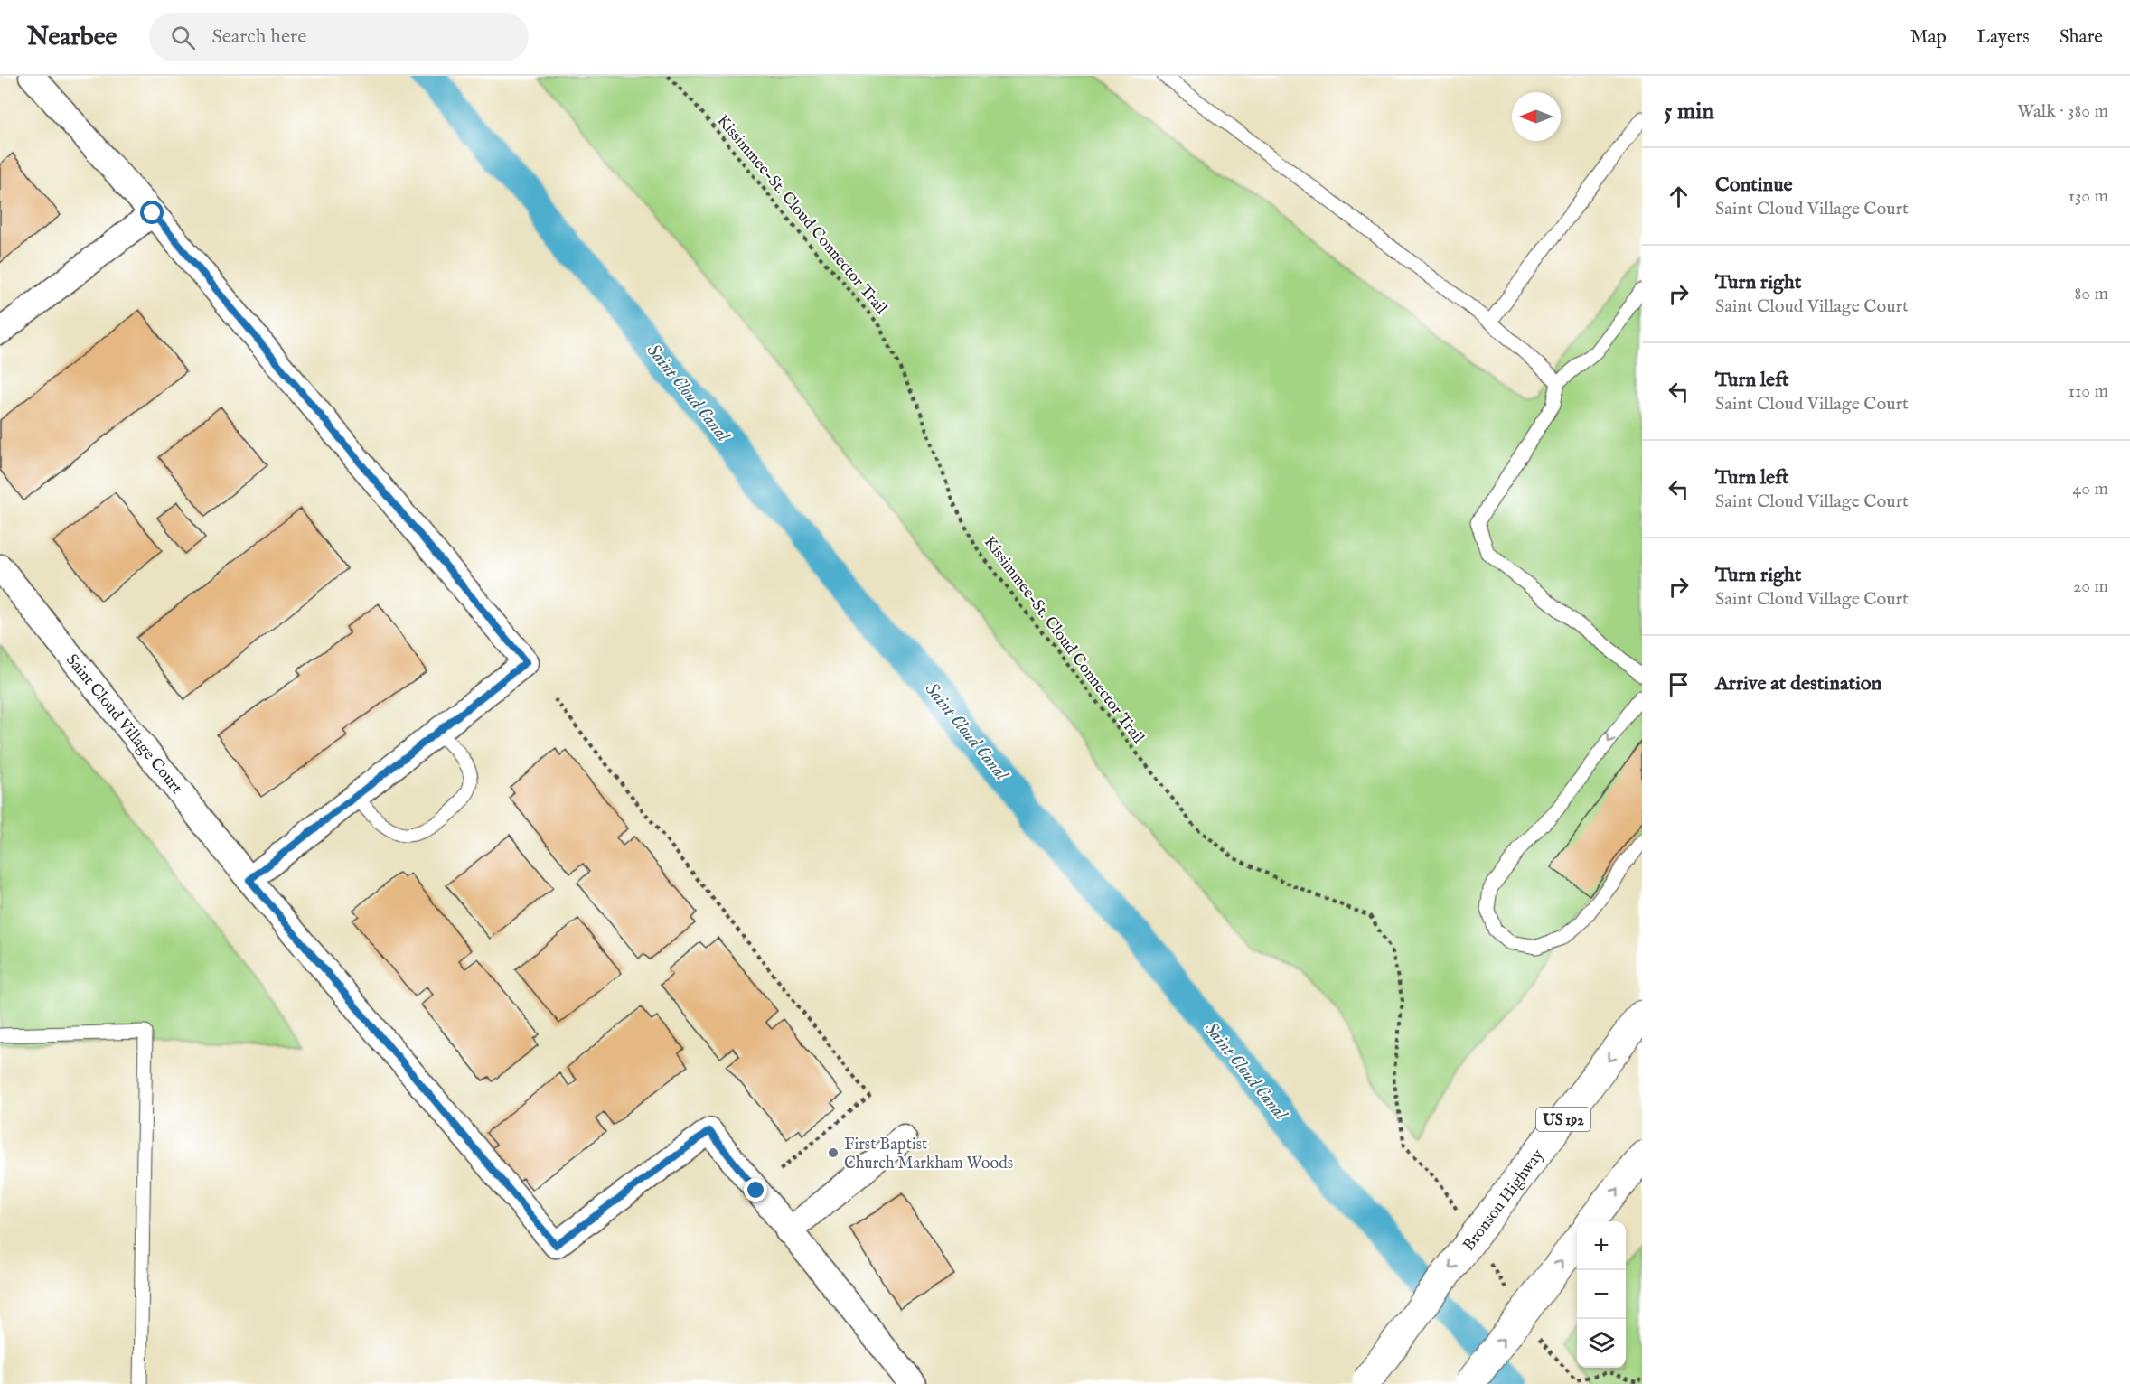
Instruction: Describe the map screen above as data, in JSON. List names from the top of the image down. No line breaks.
{"streets":{"highway":["US 192","Bronson Highway"],"street":["Saint Cloud Village Court"],"path":["Kissimmee-St. Cloud Connector Trail"]},"water":["Saint Cloud Canal"],"places":["First Baptist Church Markham Woods"],"north":"left","page":{"header":"Nearbee","search":"Search here","nav":["Map","Layers","Share"],"heading":["5 min","Walk · 380 m"],"list":[["Continue","Saint Cloud Village Court","130 m"],["Turn right","Saint Cloud Village Court","80 m"],["Turn left","Saint Cloud Village Court","110 m"],["Turn left","Saint Cloud Village Court","40 m"],["Turn right","Saint Cloud Village Court","20 m"],"Arrive at destination"],"map_buttons":["+","−"]}}
